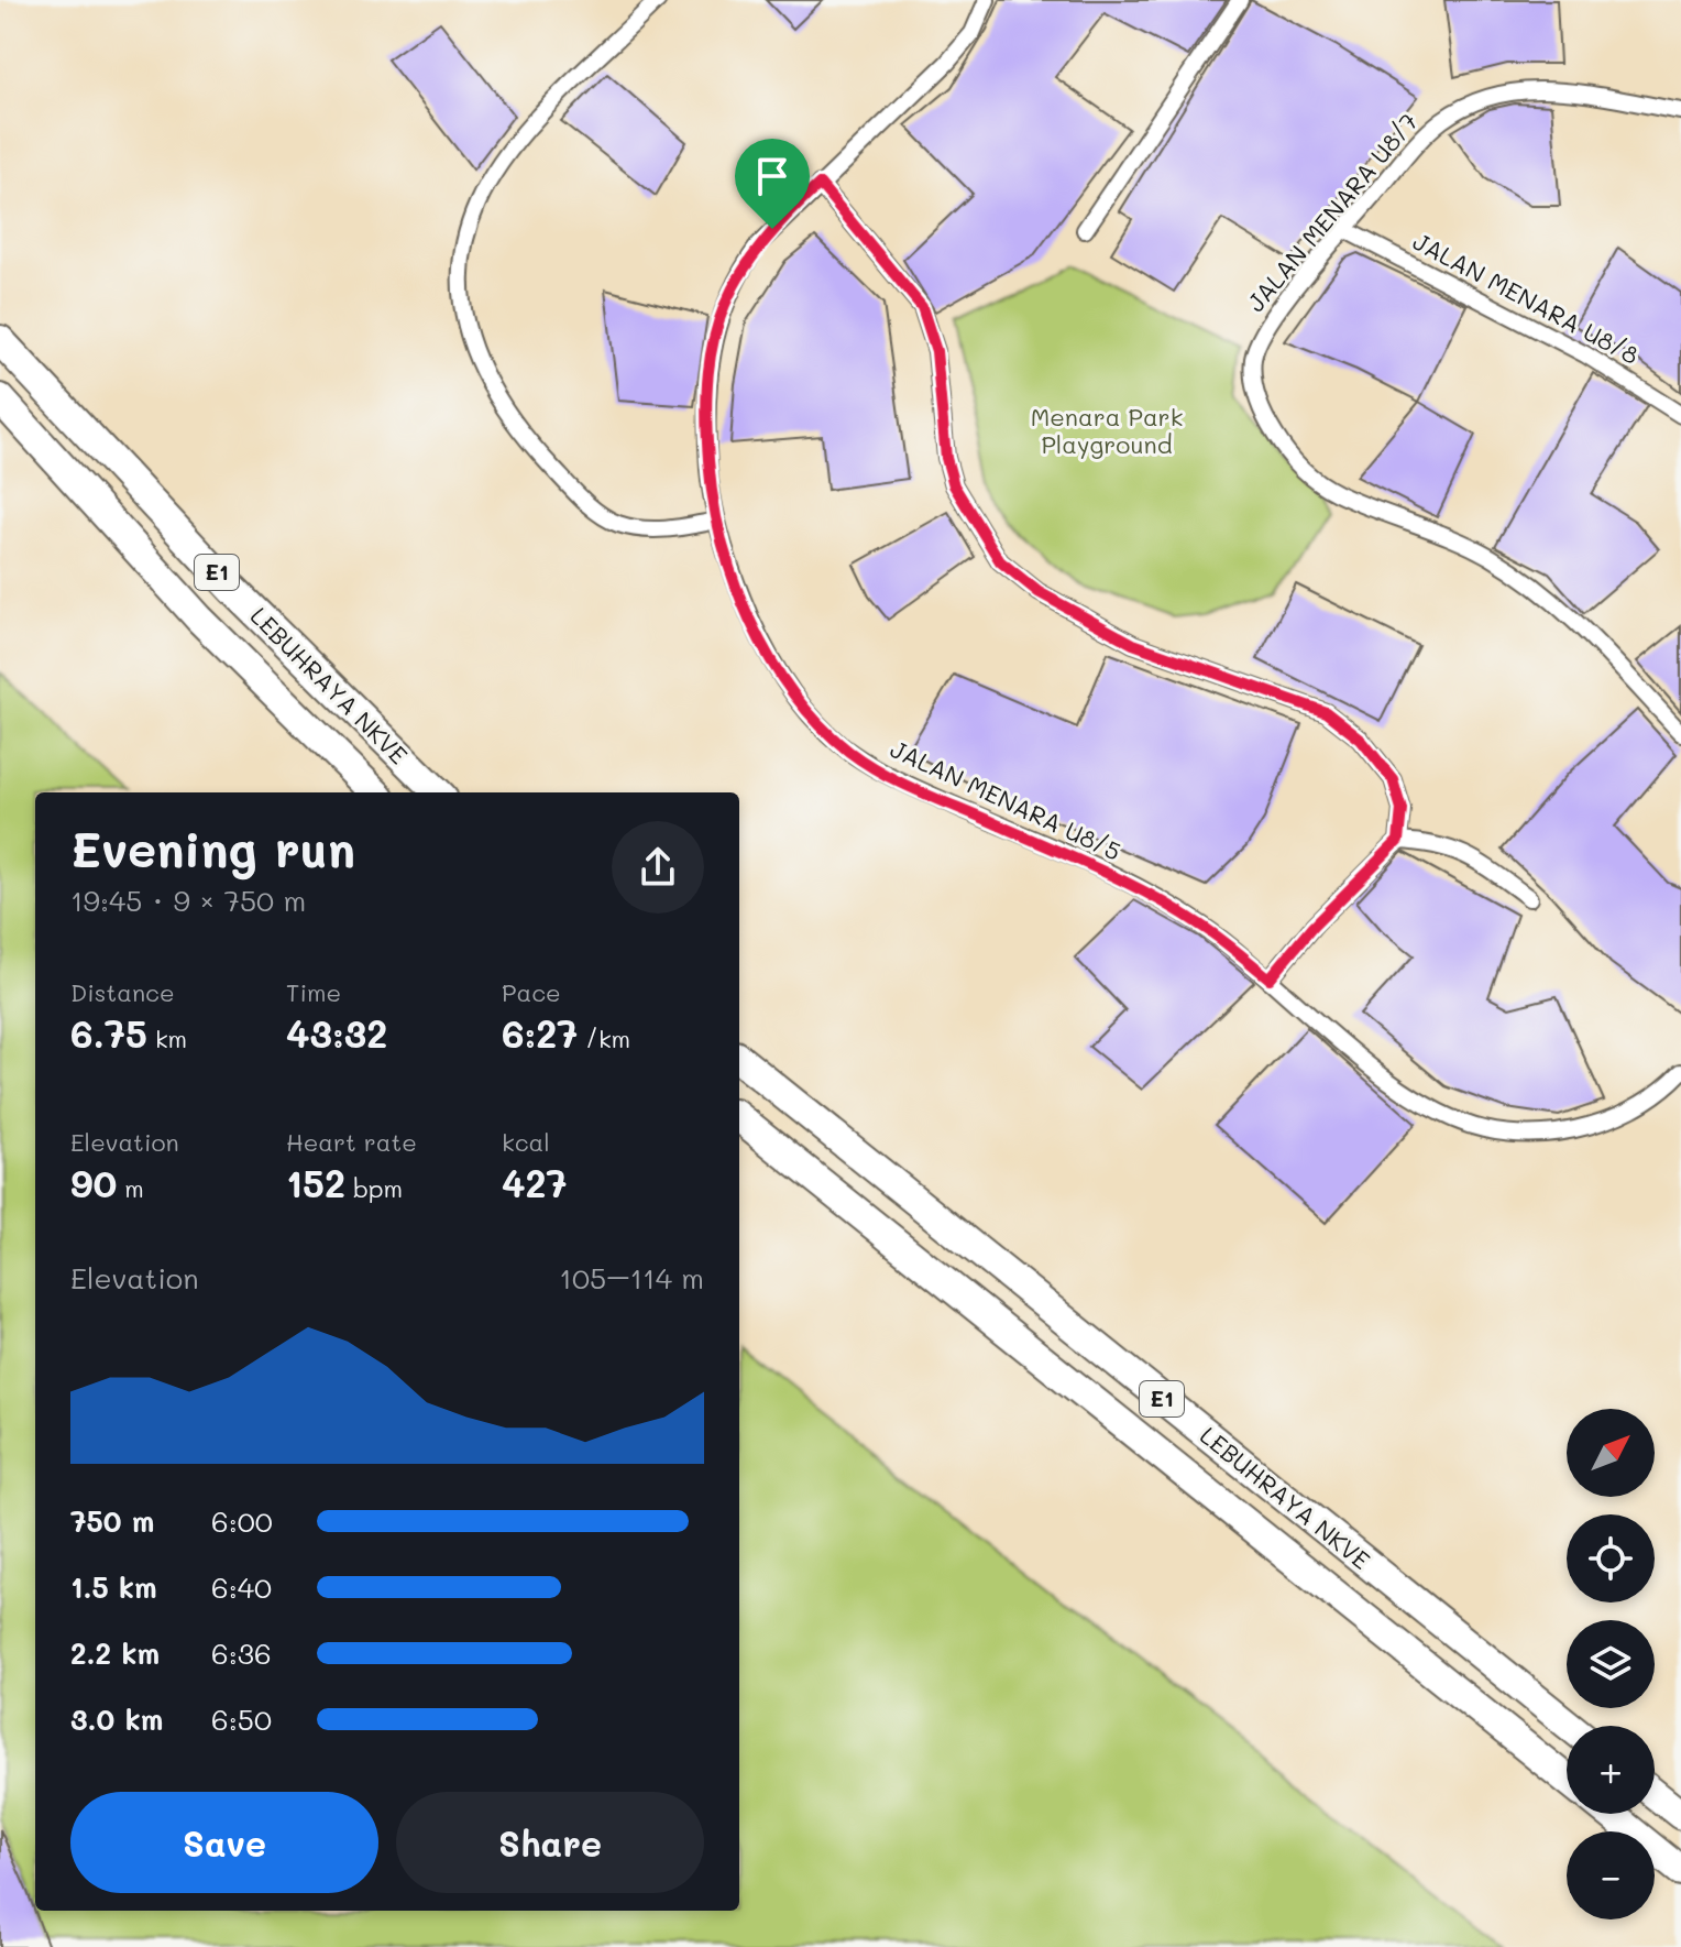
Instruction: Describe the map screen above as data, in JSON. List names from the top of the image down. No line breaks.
{"streets":{"highway":["E1","LEBUHRAYA NKVE"],"street":["JALAN MENARA U8/7","JALAN MENARA U8/8","JALAN MENARA U8/5"]},"crossings":[["JALAN MENARA U8/7","JALAN MENARA U8/8"]],"parks":["Menara Park Playground"],"north":"top right","page":{"heading":["Evening run","19:45 · 9 × 750 m"],"stats":[["Distance","6.75 km"],["Time","43:32"],["Pace","6:27 /km"],["Elevation","90 m"],["Heart rate","152 bpm"],["kcal","427"]],"chart":["Elevation","105–114 m"],"map_buttons":["+","−"],"list":[{"name":"750 m","note":"6:00"},{"name":"1.5 km","note":"6:40"},{"name":"2.2 km","note":"6:36"},{"name":"3.0 km","note":"6:50"}],"buttons":["Save","Share"]}}
